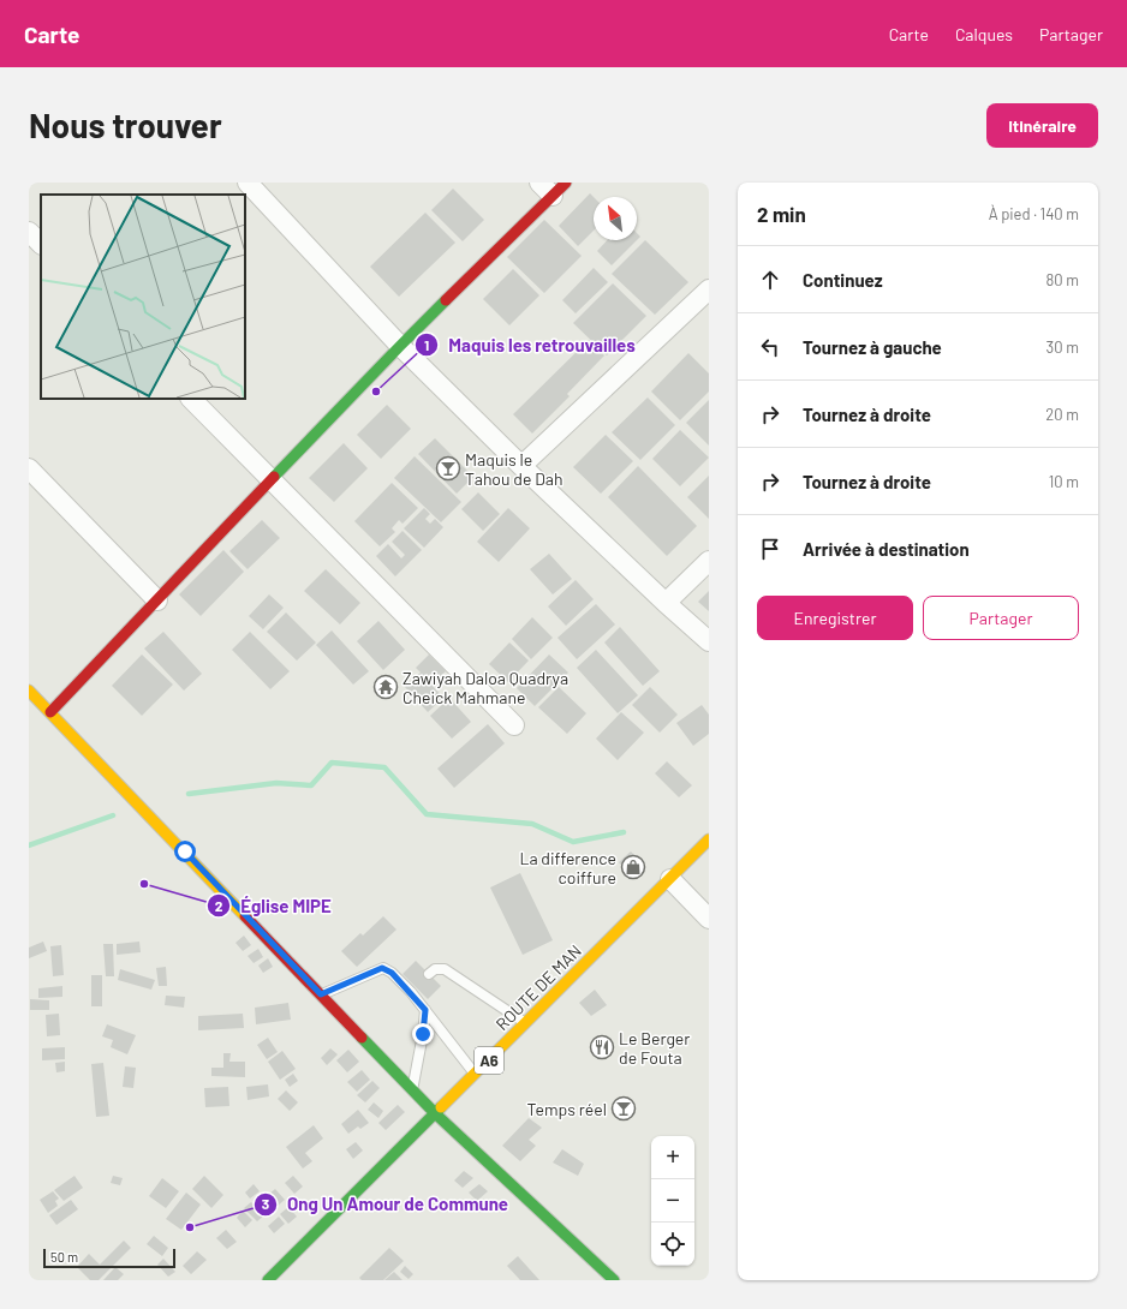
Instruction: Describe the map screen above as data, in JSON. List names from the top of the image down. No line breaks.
{"streets":{"main road":["ROUTE DE MAN","A6"]},"places":{"other":["Maquis les retrouvailles","Église MIPE","Ong Un Amour de Commune"],"bar":["Maquis le Tahou de Dah","Temps réel"],"temple":["Zawiyah Daloa Quadrya Cheick Mahmane"],"shop":["La difference coiffure"],"restaurant":["Le Berger de Fouta"]},"scale_bar":"50 m","north":"top left","page":{"header":"Carte","nav":["Carte","Calques","Partager"],"buttons":["Itinéraire",["Enregistrer","Partager"]],"title":"Nous trouver","heading":["2 min","À pied · 140 m"],"list":[["Continuez","80 m"],["Tournez à gauche","30 m"],["Tournez à droite","20 m"],["Tournez à droite","10 m"],"Arrivée à destination"],"map_buttons":["+","−"],"scale":"50 m"}}
